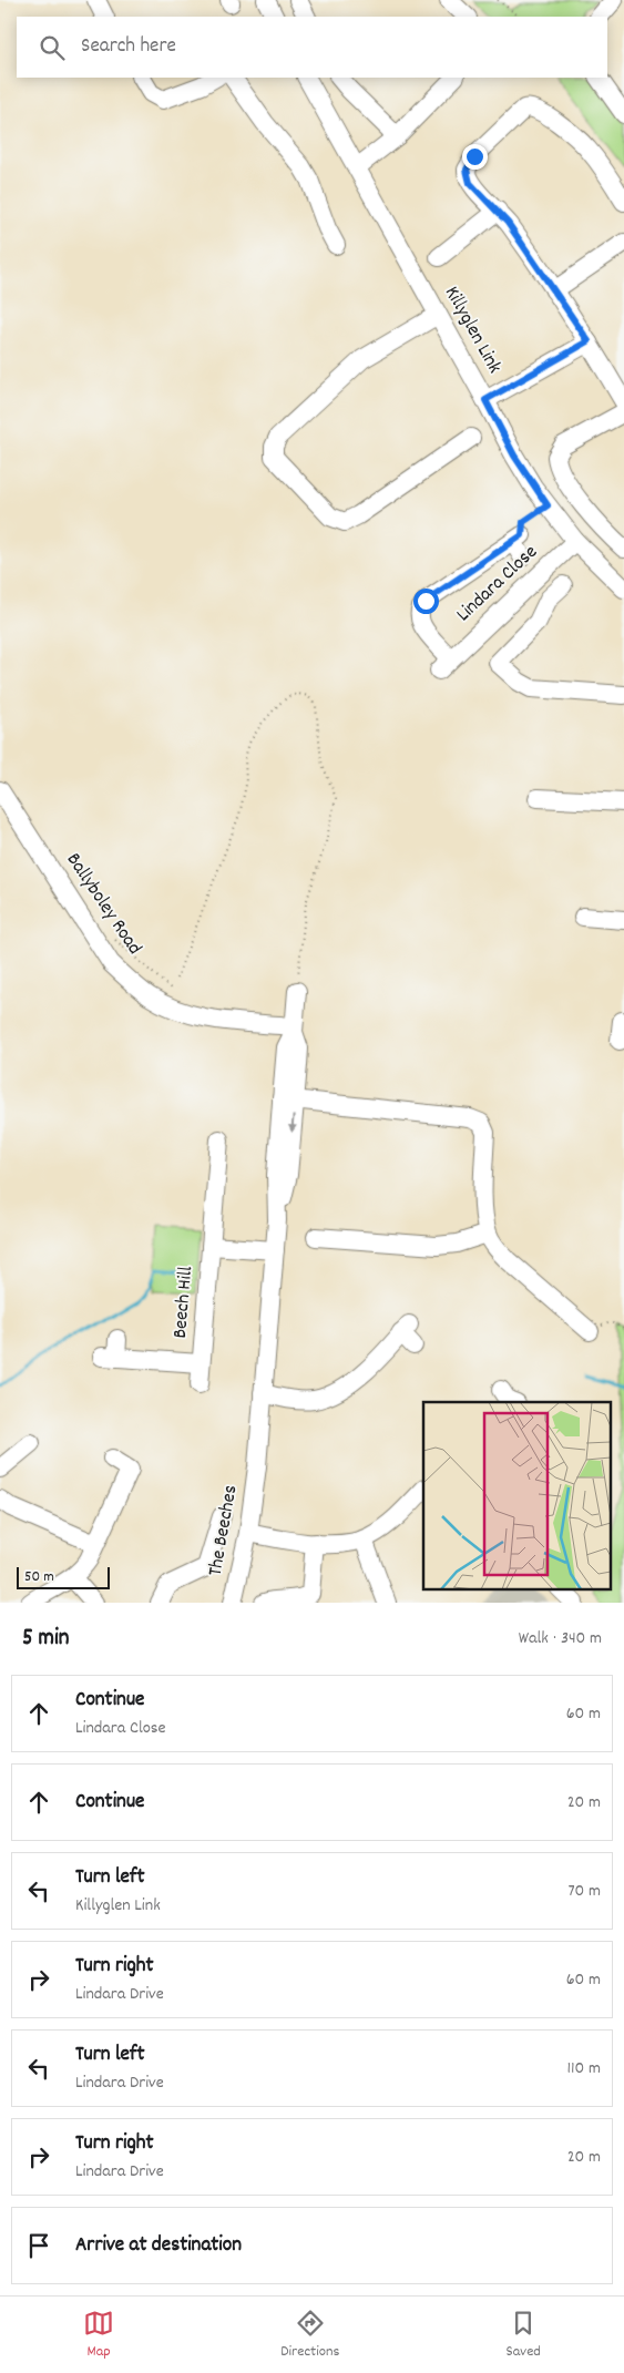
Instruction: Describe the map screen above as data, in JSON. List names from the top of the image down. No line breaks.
{"streets":{"street":["Killyglen Link","Lindara Close","Ballyboley Road","Beech Hill","The Beeches"]},"crossings":[["Killyglen Link","Lindara Close"],["Ballyboley Road","The Beeches"],["Beech Hill","The Beeches"]],"scale_bar":"50 m","page":{"search":"Search here","scale":"50 m","heading":["5 min","Walk · 340 m"],"list":[["Continue","Lindara Close","60 m"],["Continue","20 m"],["Turn left","Killyglen Link","70 m"],["Turn right","Lindara Drive","60 m"],["Turn left","Lindara Drive","110 m"],["Turn right","Lindara Drive","20 m"],"Arrive at destination"],"nav":["Map","Directions","Saved"]}}
